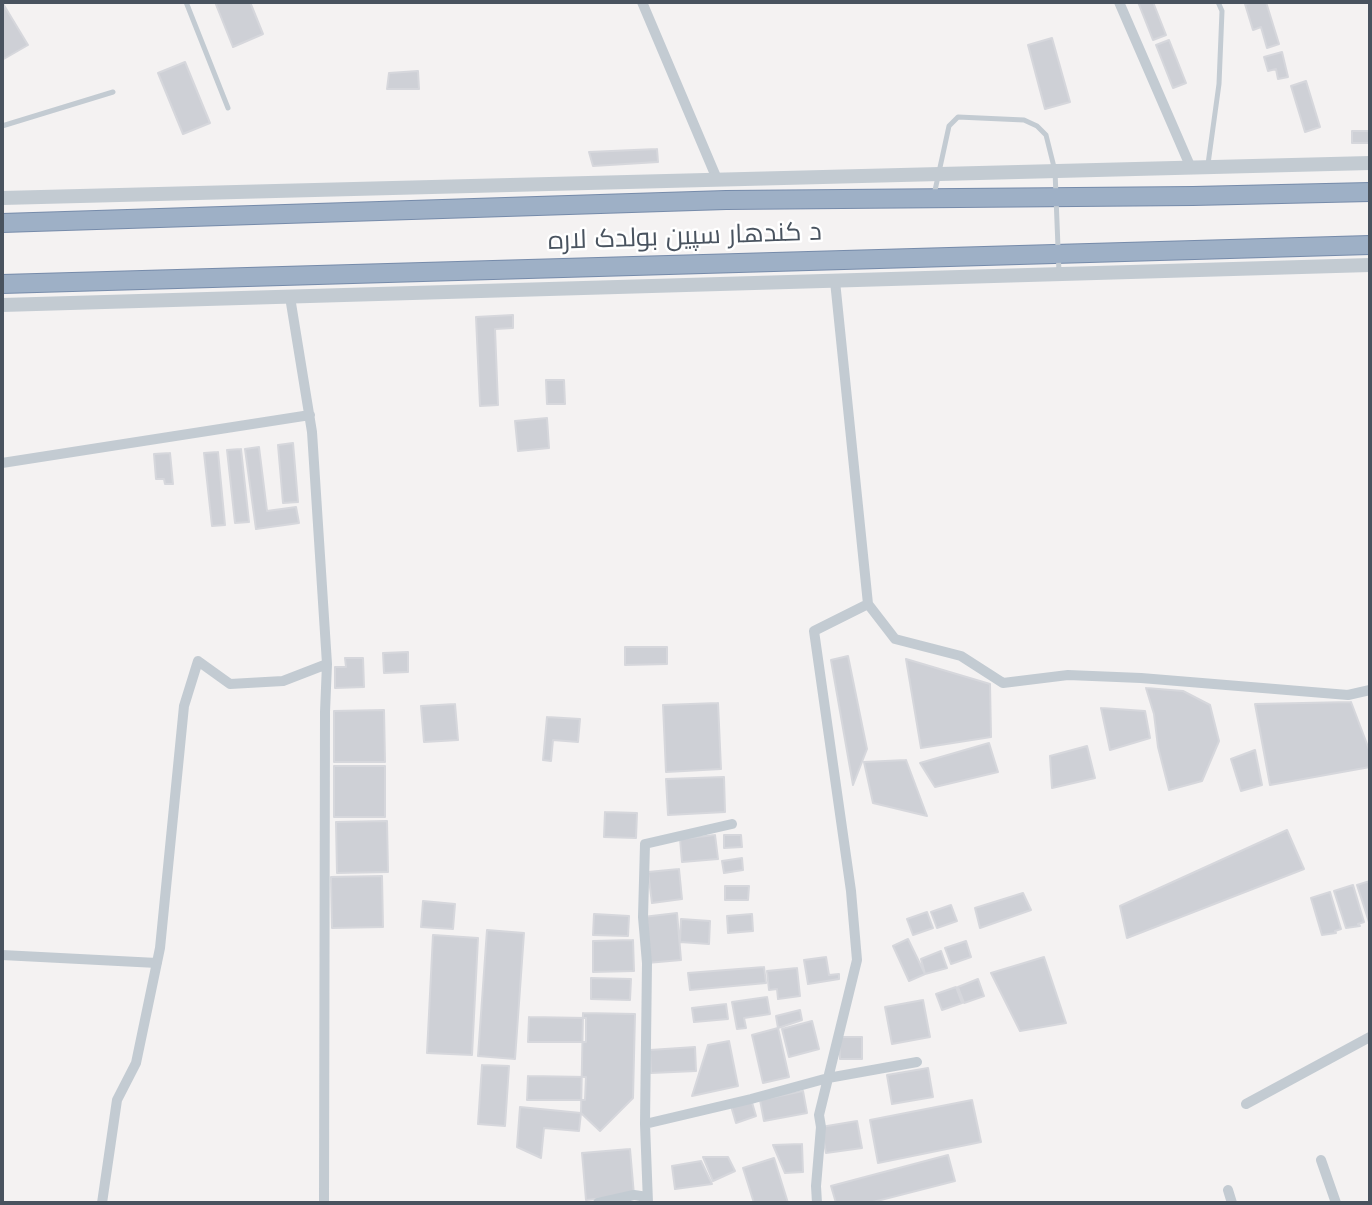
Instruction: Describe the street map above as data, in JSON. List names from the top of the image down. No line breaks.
{"streets":{"highway":["د کندهار سپین بولدک لاره"]}}
